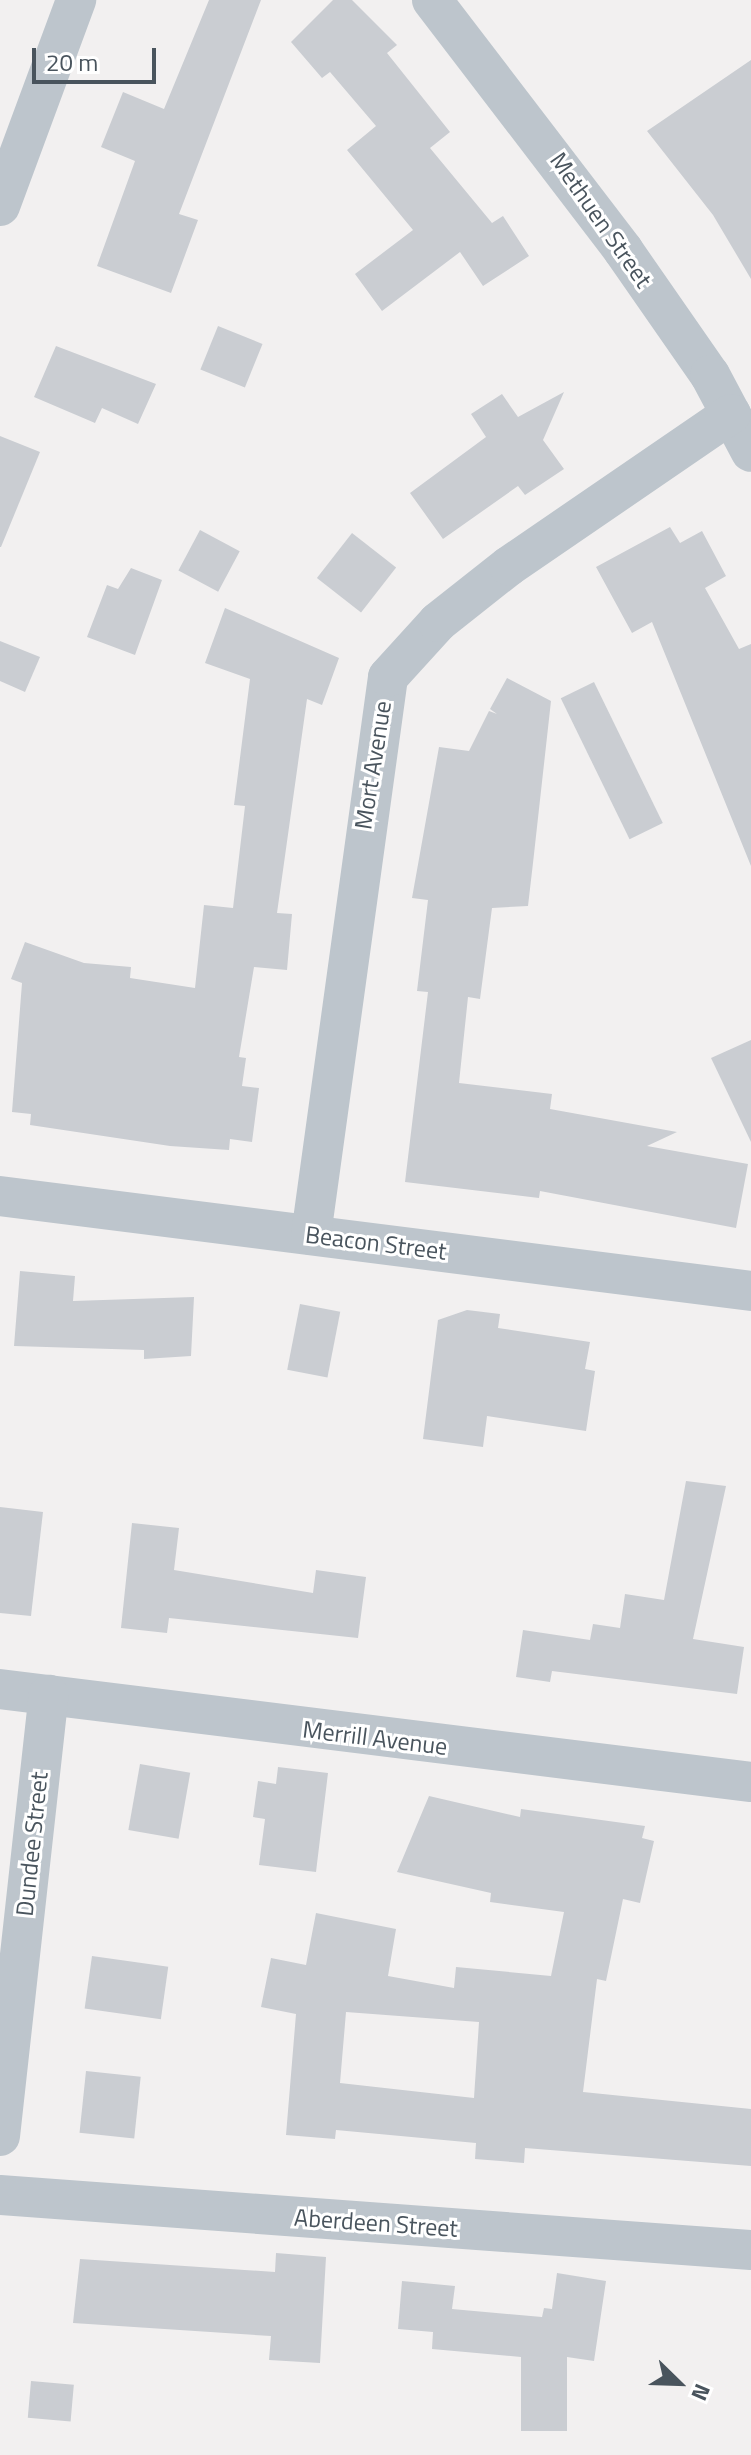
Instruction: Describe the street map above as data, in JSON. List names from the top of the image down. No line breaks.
{"streets":{"street":["Methuen Street","Mort Avenue","Beacon Street","Merrill Avenue","Dundee Street","Aberdeen Street"]},"crossings":[["Methuen Street","Mort Avenue"],["Mort Avenue","Beacon Street"],["Merrill Avenue","Dundee Street"]],"scale_bar":"20 m","north":"bottom right"}
